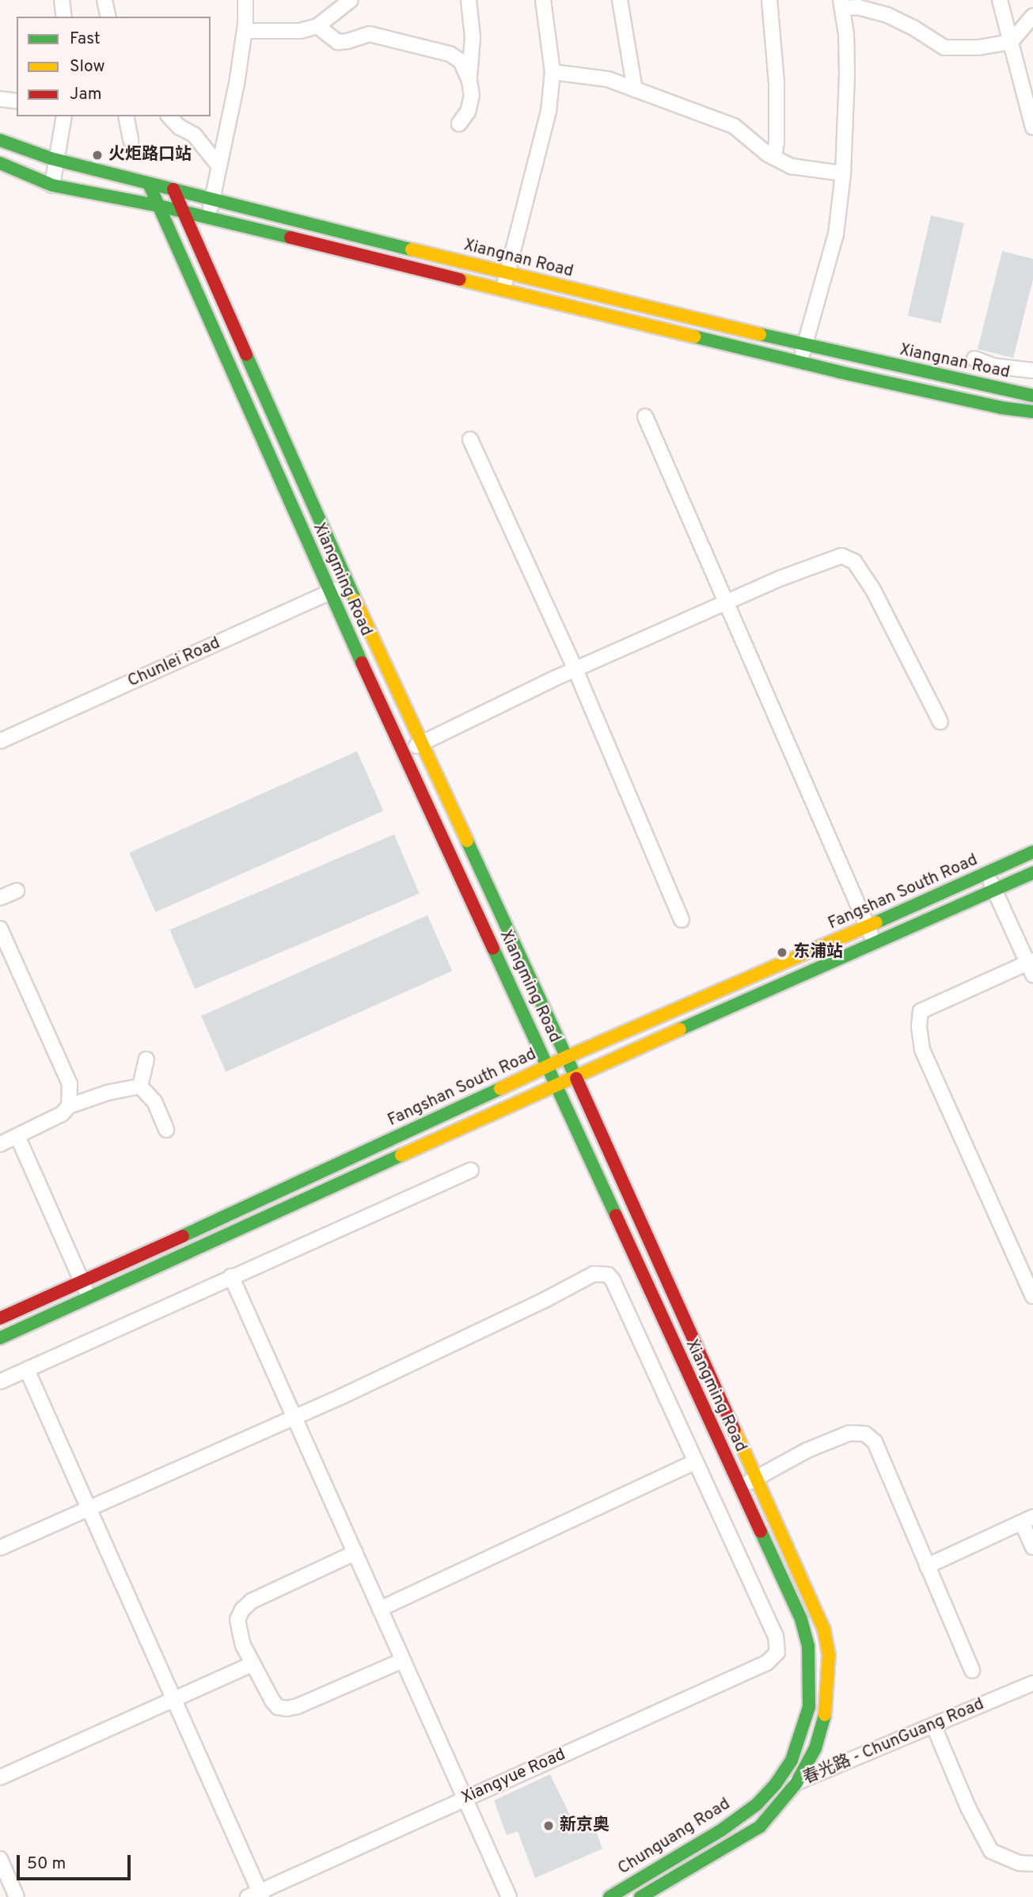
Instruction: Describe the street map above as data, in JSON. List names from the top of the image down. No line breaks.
{"streets":{"street":["Xiangnan Road","Xiangming Road","Chunlei Road","Fangshan South Road","春光路 - ChunGuang Road","Xiangyue Road","Chunguang Road"]},"crossings":[["Xiangnan Road","Xiangming Road"],["Xiangming Road","Chunlei Road"],["Xiangming Road","Fangshan South Road"],["Xiangming Road","春光路 - ChunGuang Road"],["Xiangming Road","Chunguang Road"],["春光路 - ChunGuang Road","Chunguang Road"]],"places":["火炬路口站","东浦站","新京奥"],"legend":["Fast","Slow","Jam"],"scale_bar":"50 m"}
